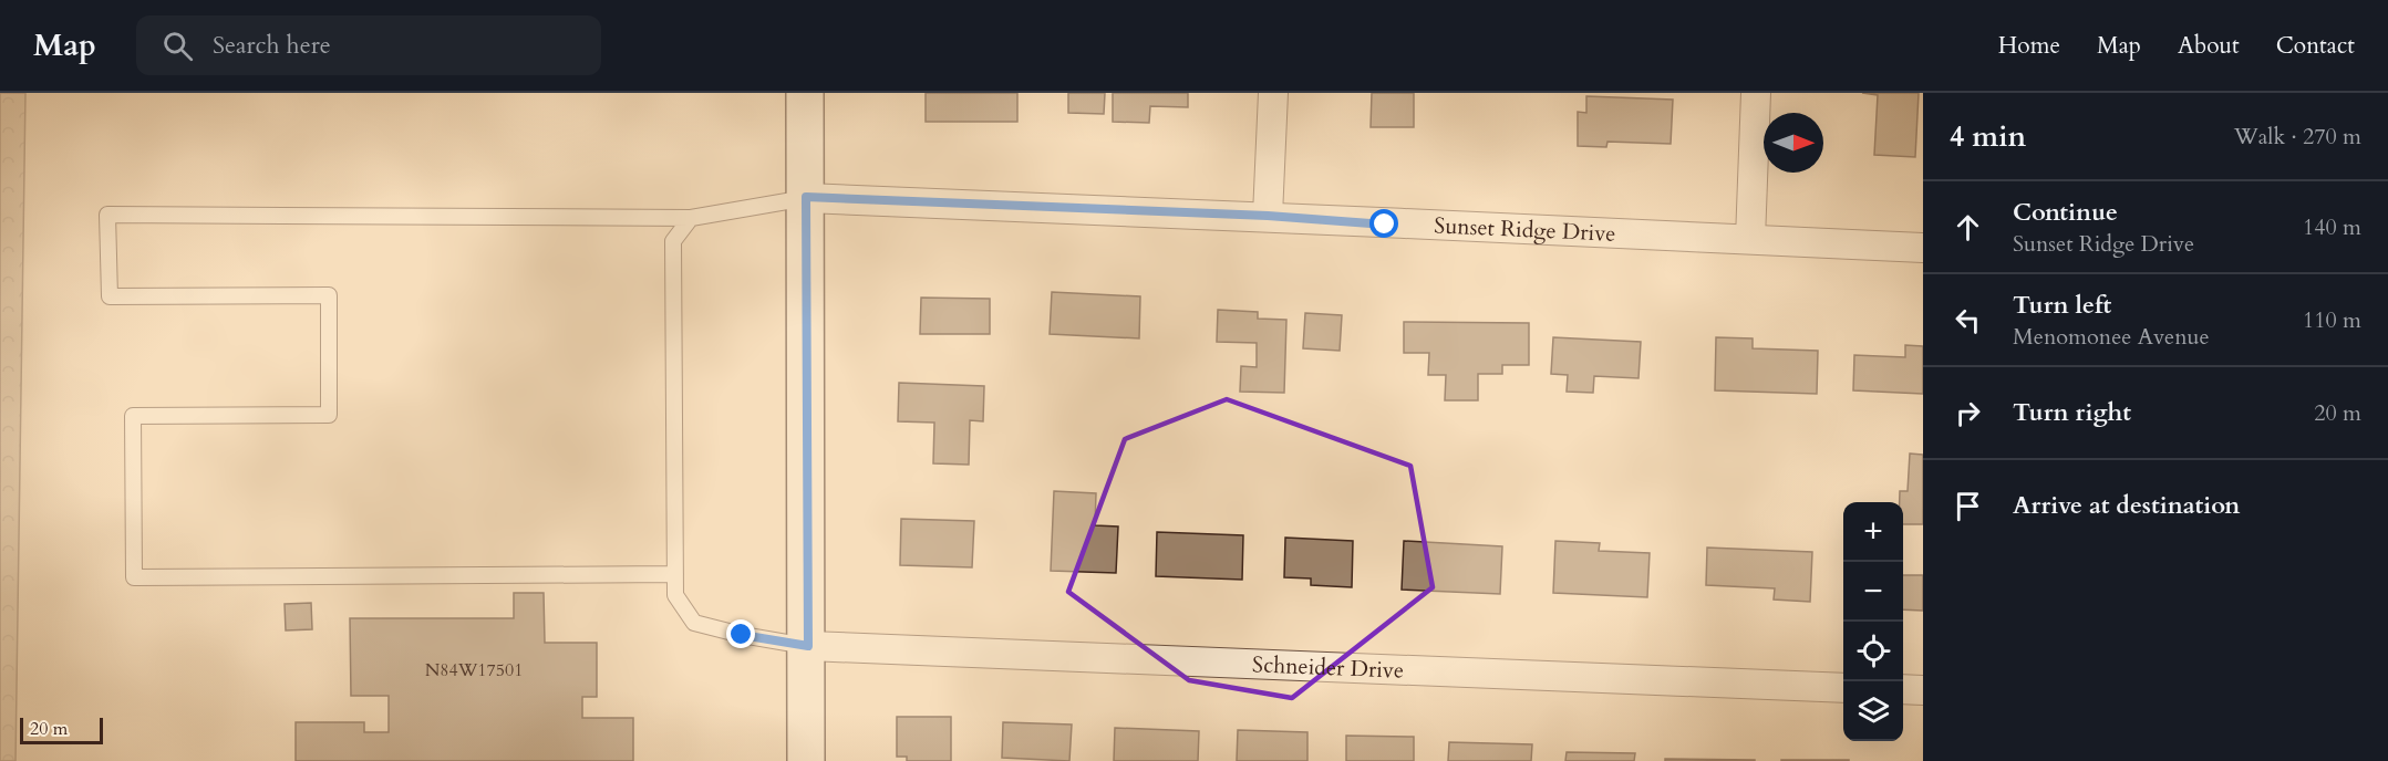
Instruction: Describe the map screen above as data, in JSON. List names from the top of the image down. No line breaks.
{"streets":{"street":["Sunset Ridge Drive","Schneider Drive"]},"house_numbers":["N84W17501"],"scale_bar":"20 m","north":"right","page":{"header":"Map","search":"Search here","nav":["Home","Map","About","Contact"],"heading":["4 min","Walk · 270 m"],"list":[["Continue","Sunset Ridge Drive","140 m"],["Turn left","Menomonee Avenue","110 m"],["Turn right","20 m"],"Arrive at destination"],"map_buttons":["+","−"],"scale":"20 m"}}
